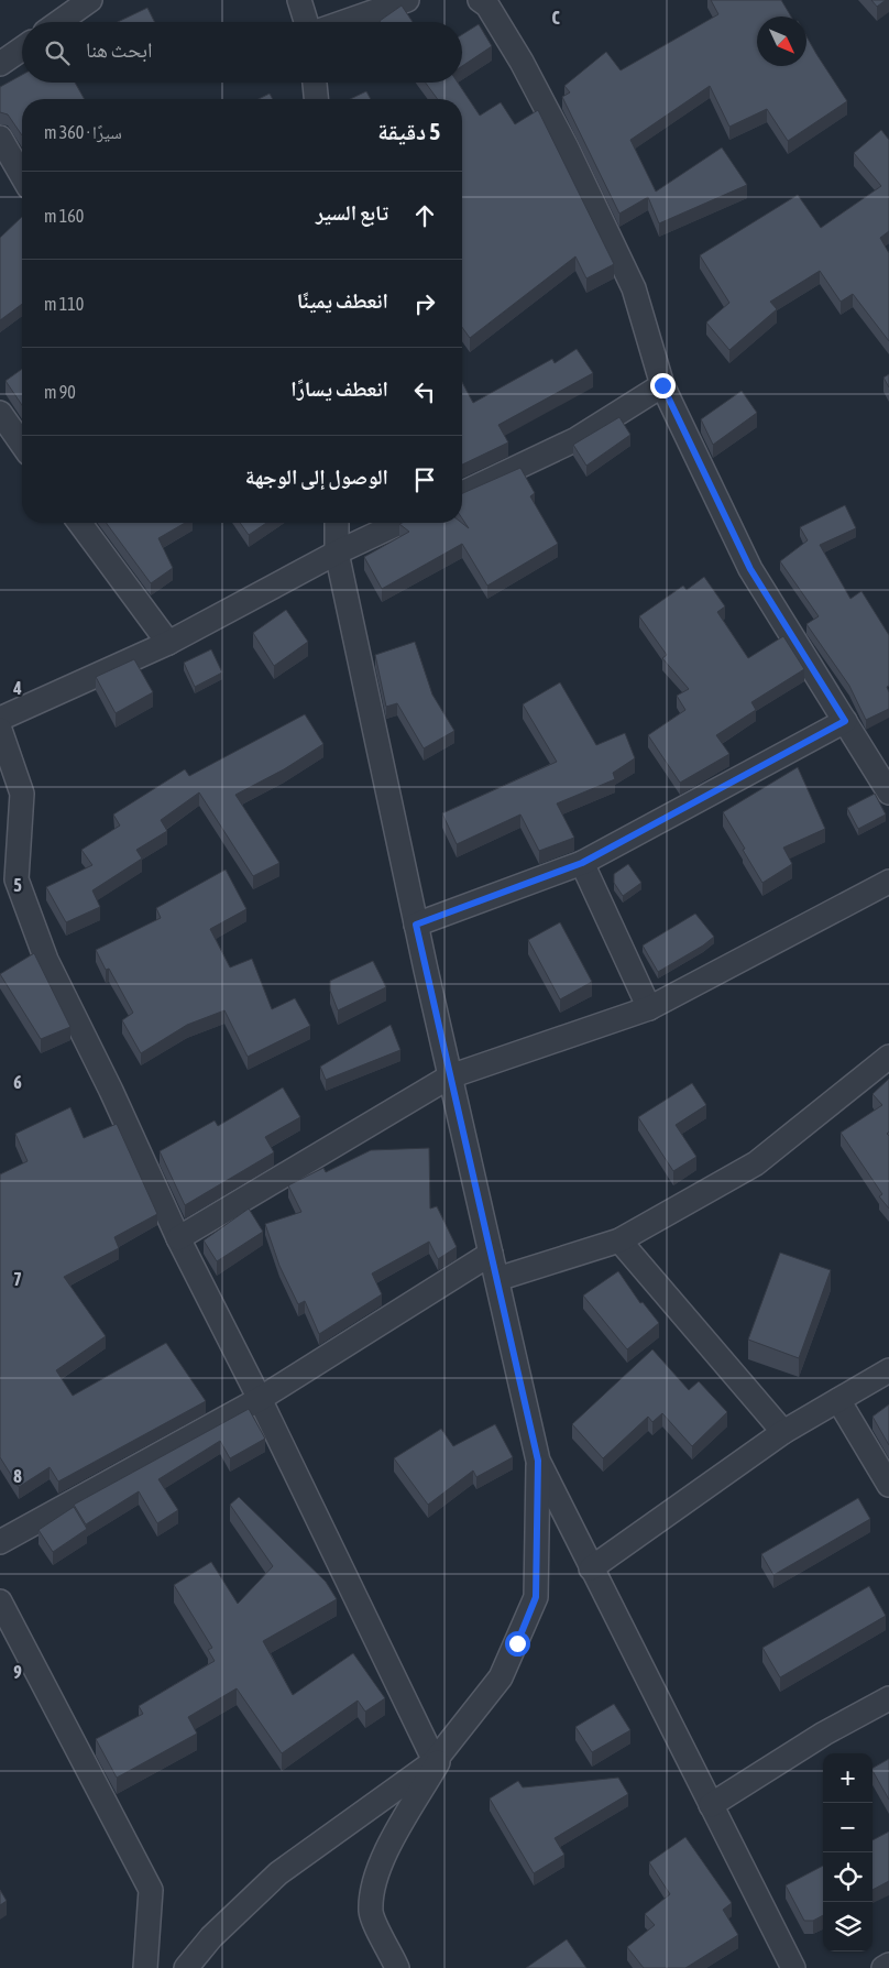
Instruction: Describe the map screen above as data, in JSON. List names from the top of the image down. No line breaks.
{"north":"bottom right","page":{"search":"ابحث هنا","heading":["5 دقيقة","سيرًا · 360 m"],"list":[["تابع السير","160 m"],["انعطف يمينًا","110 m"],["انعطف يسارًا","90 m"],"الوصول إلى الوجهة"],"map_buttons":["+","−"]},"grid":{"columns":["C"],"rows":["4","5","6","7","8","9"]}}
